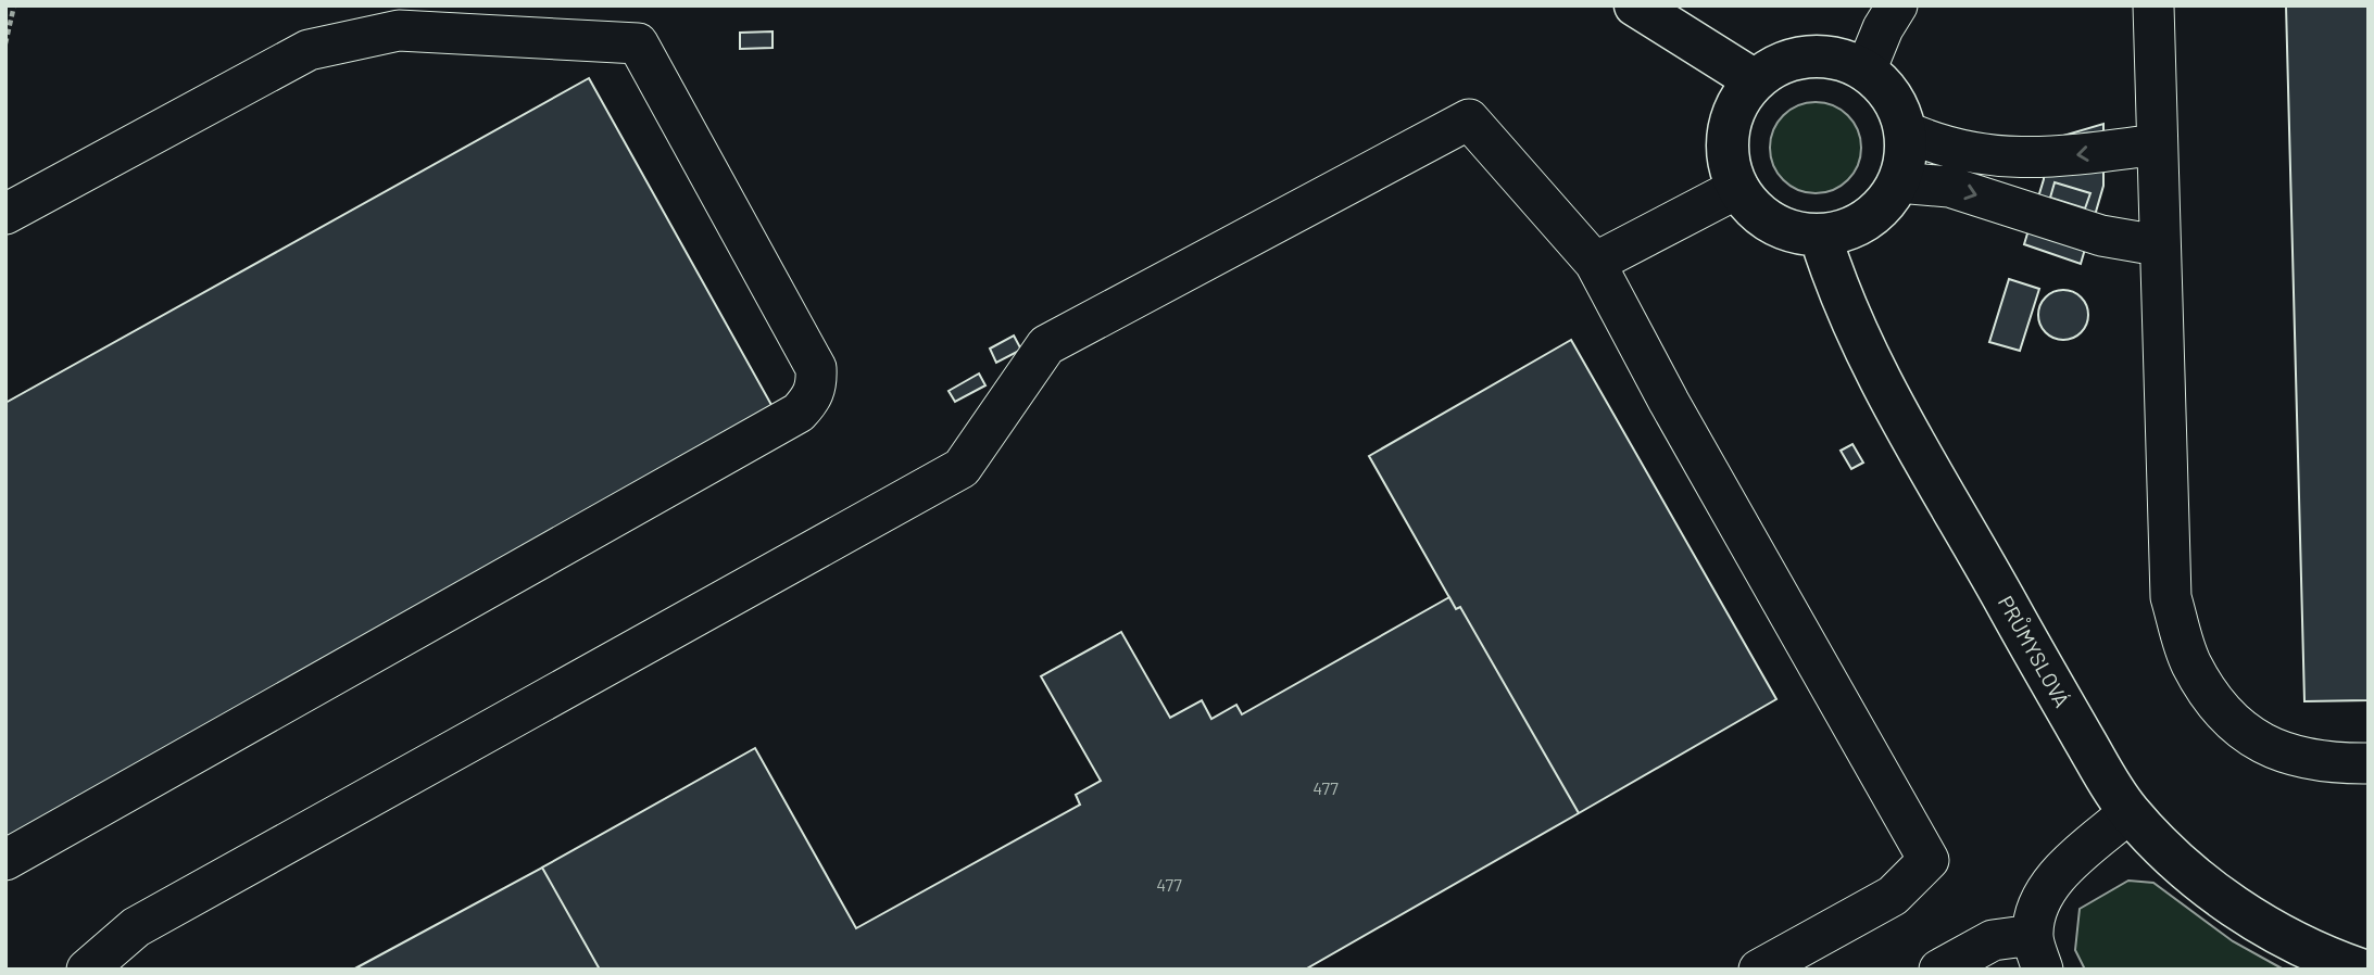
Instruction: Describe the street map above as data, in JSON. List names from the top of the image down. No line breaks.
{"streets":{"main road":["PRŮMYSLOVÁ"]},"house_numbers":["477","477"]}
